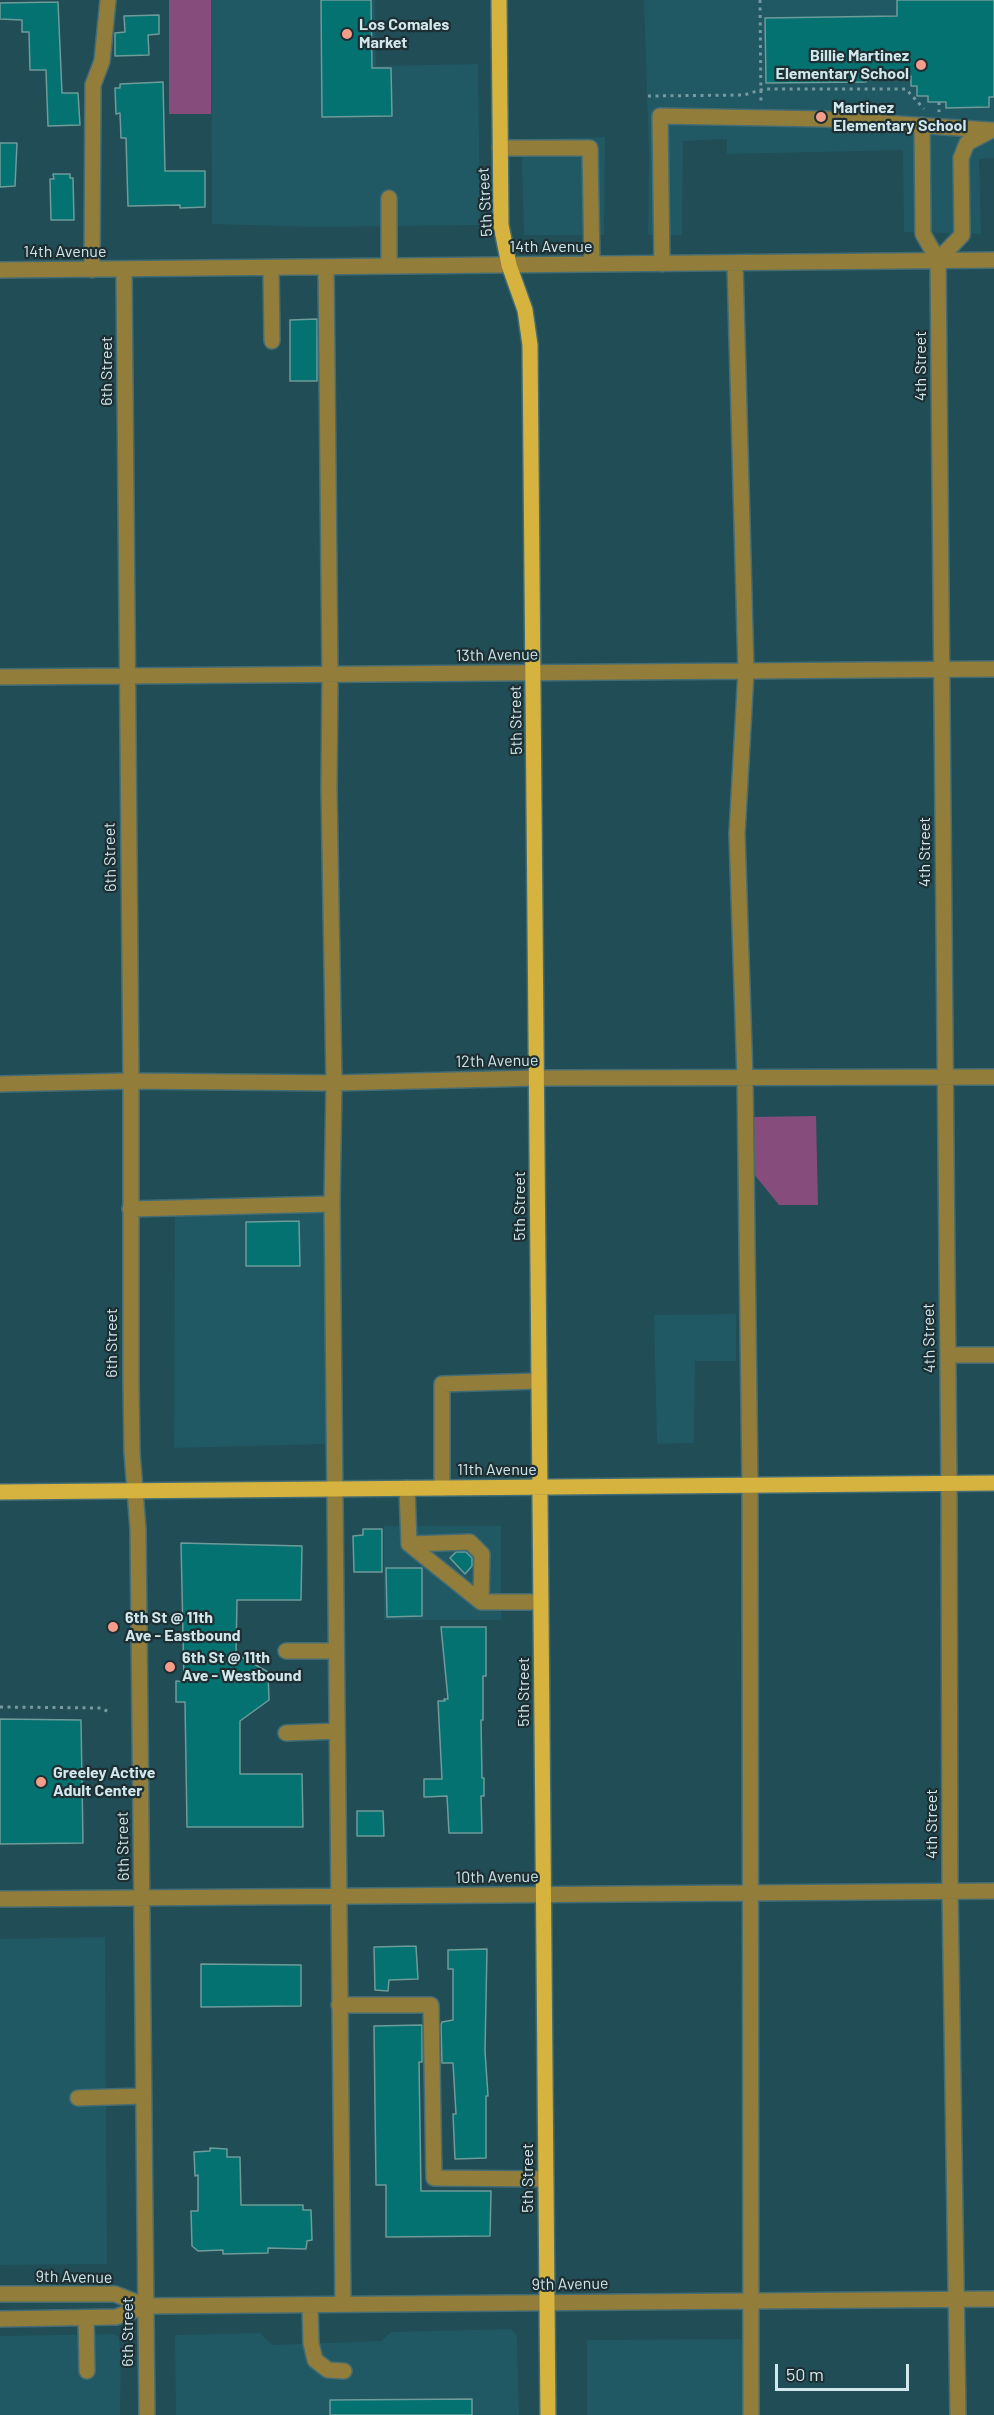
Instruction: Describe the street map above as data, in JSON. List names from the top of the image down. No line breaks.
{"streets":{"main road":["5th Street","11th Avenue"],"street":["14th Avenue","4th Street","6th Street","13th Avenue","12th Avenue","10th Avenue","9th Avenue"]},"crossings":[["5th Street","14th Avenue"],["5th Street","13th Avenue"],["5th Street","12th Avenue"],["5th Street","11th Avenue"],["5th Street","10th Avenue"],["5th Street","9th Avenue"],["14th Avenue","4th Street"],["14th Avenue","6th Street"],["4th Street","13th Avenue"],["4th Street","12th Avenue"],["4th Street","11th Avenue"],["4th Street","10th Avenue"],["4th Street","9th Avenue"],["6th Street","13th Avenue"],["6th Street","12th Avenue"],["6th Street","11th Avenue"],["6th Street","10th Avenue"],["6th Street","9th Avenue"]],"places":["Los Comales Market","Billie Martinez Elementary School","Martinez Elementary School","6th St @ 11th Ave - Eastbound","6th St @ 11th Ave - Westbound","Greeley Active Adult Center"],"scale_bar":"50 m"}
